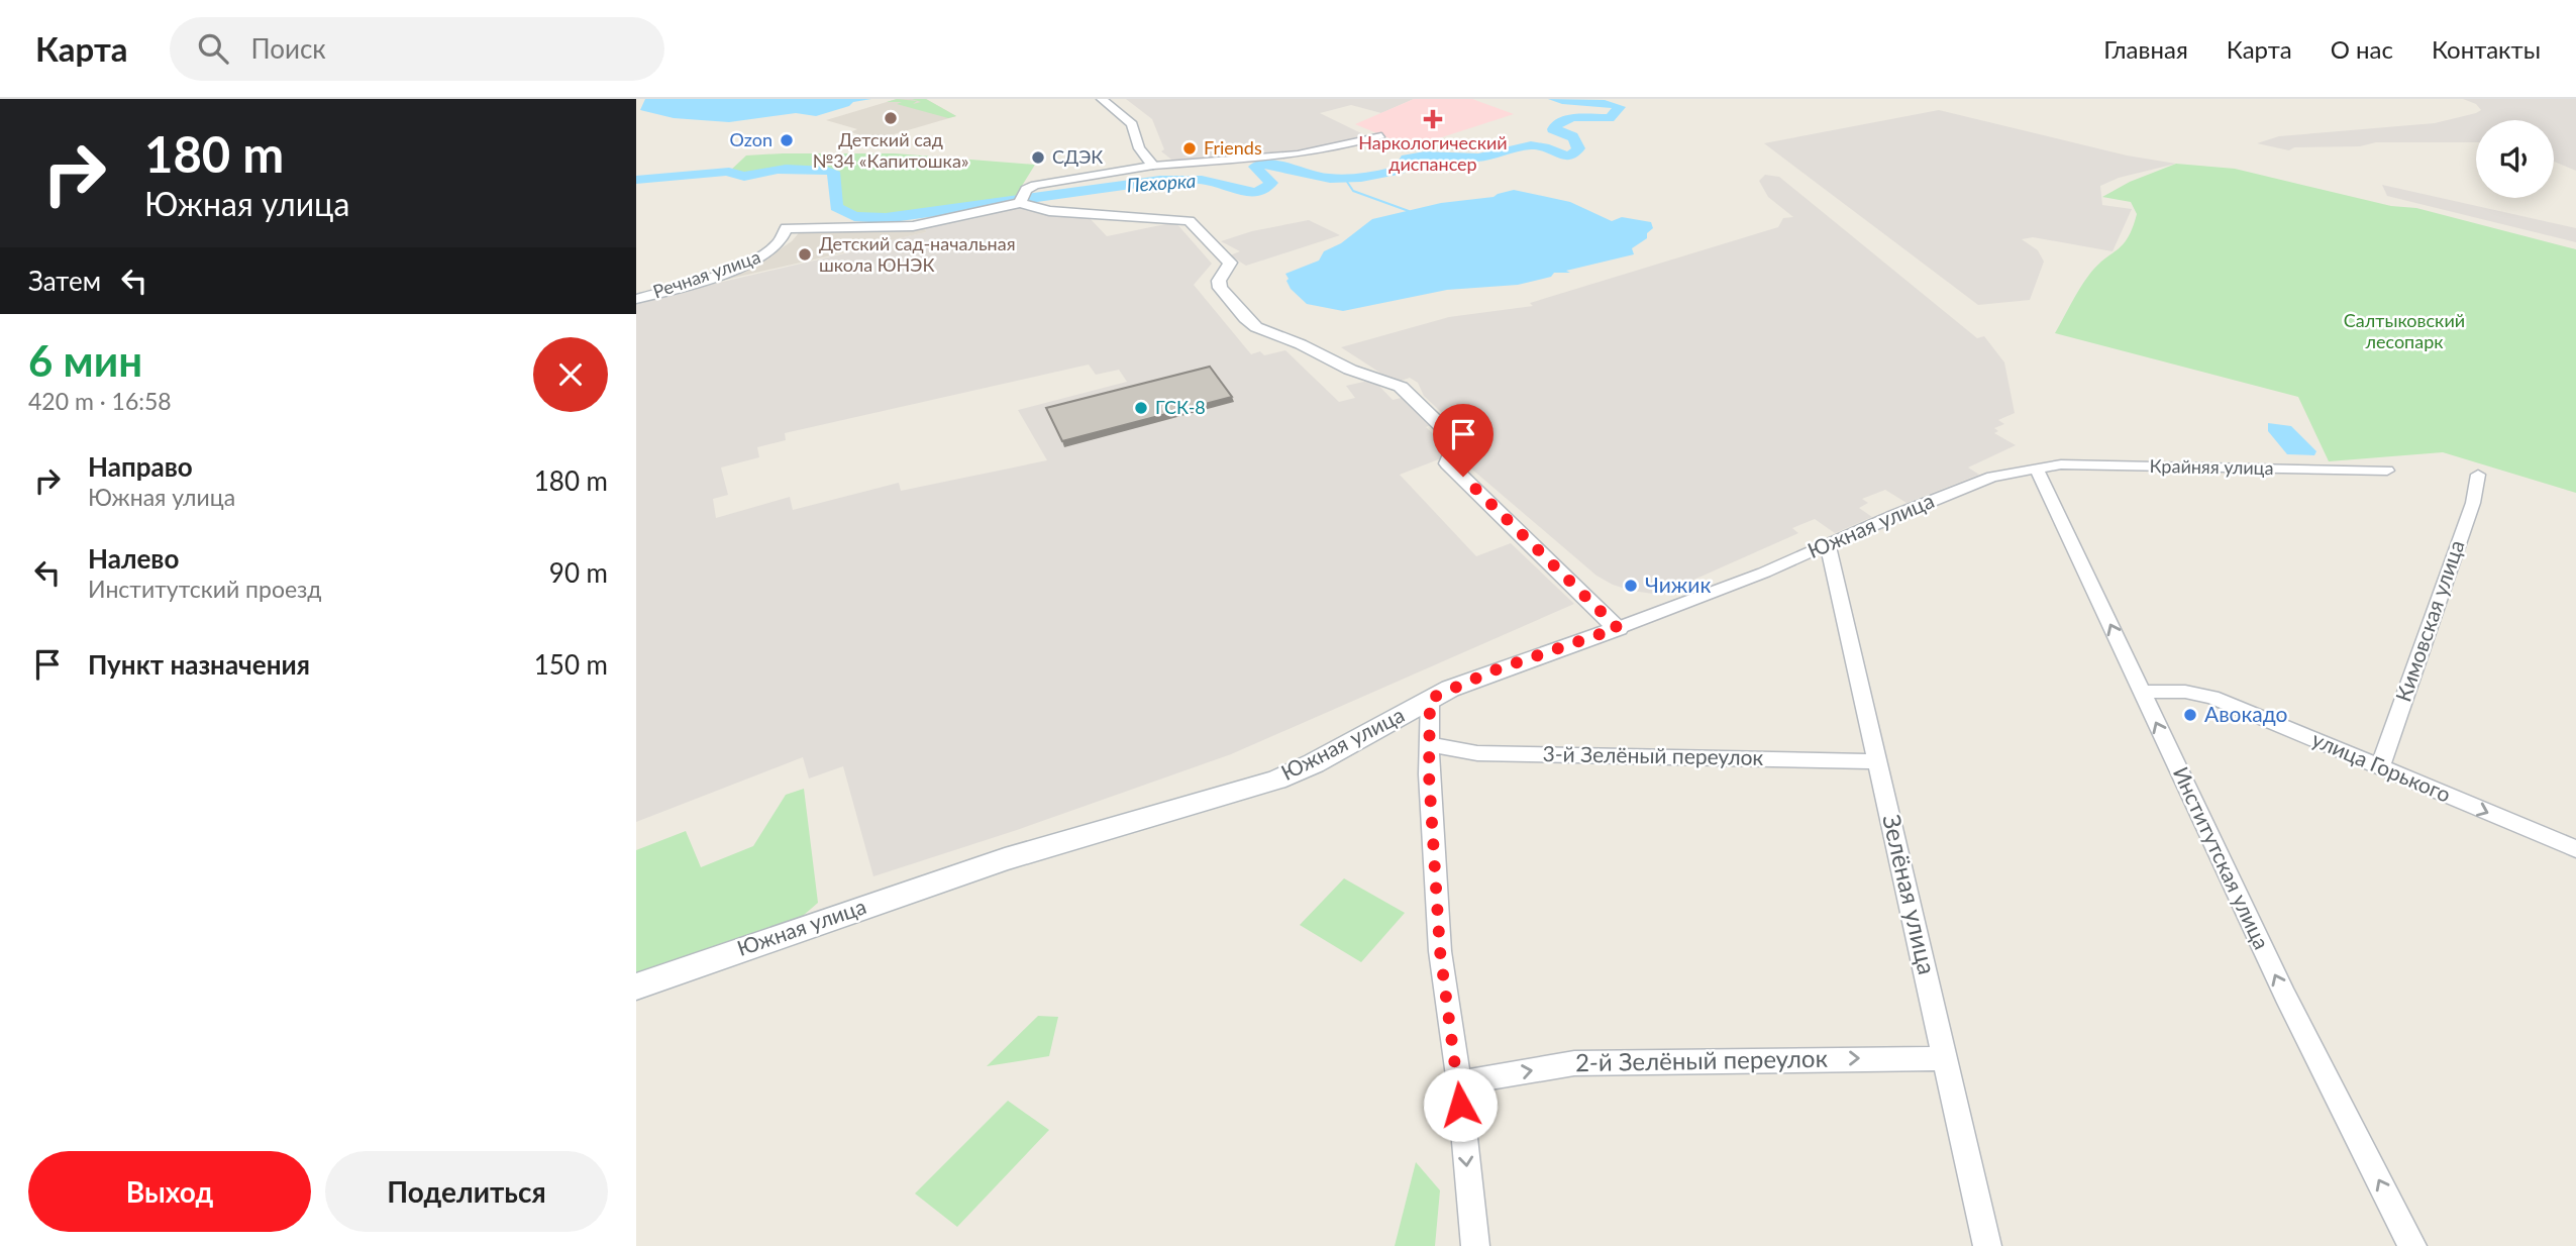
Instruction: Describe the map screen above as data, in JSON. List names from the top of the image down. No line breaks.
{"streets":{"street":["Речная улица","Крайняя улица","Южная улица","Кимовская улица","3-й Зелёный переулок","улица Горького","Институтская улица","Зелёная улица","2-й Зелёный переулок"]},"crossings":[["Крайняя улица","Южная улица"],["Крайняя улица","Институтская улица"],["Южная улица","Институтская улица"],["Южная улица","Зелёная улица"],["Кимовская улица","улица Горького"],["3-й Зелёный переулок","Зелёная улица"],["улица Горького","Институтская улица"],["Зелёная улица","2-й Зелёный переулок"]],"one_way":["улица Горького","Институтская улица","2-й Зелёный переулок"],"water":["Пехорка"],"parks":["Салтыковский лесопарк"],"places":{"other":["Детский сад №34 «Капитошка»","Ozon","Friends","СДЭК","Детский сад-начальная школа ЮНЭК","ГСК-8","Чижик","Авокадо"],"health":["Наркологический диспансер"]},"page":{"header":"Карта","search":"Поиск","nav":["Главная","Карта","О нас","Контакты"],"turn":["180 m","Южная улица"],"then":"Затем","heading":["6 мин","420 m · 16:58"],"list":[{"name":"Направо","note":"Южная улица","value":"180 m"},{"name":"Налево","note":"Институтский проезд","value":"90 m"},{"name":"Пункт назначения","value":"150 m"}],"buttons":["Выход","Поделиться"]}}
